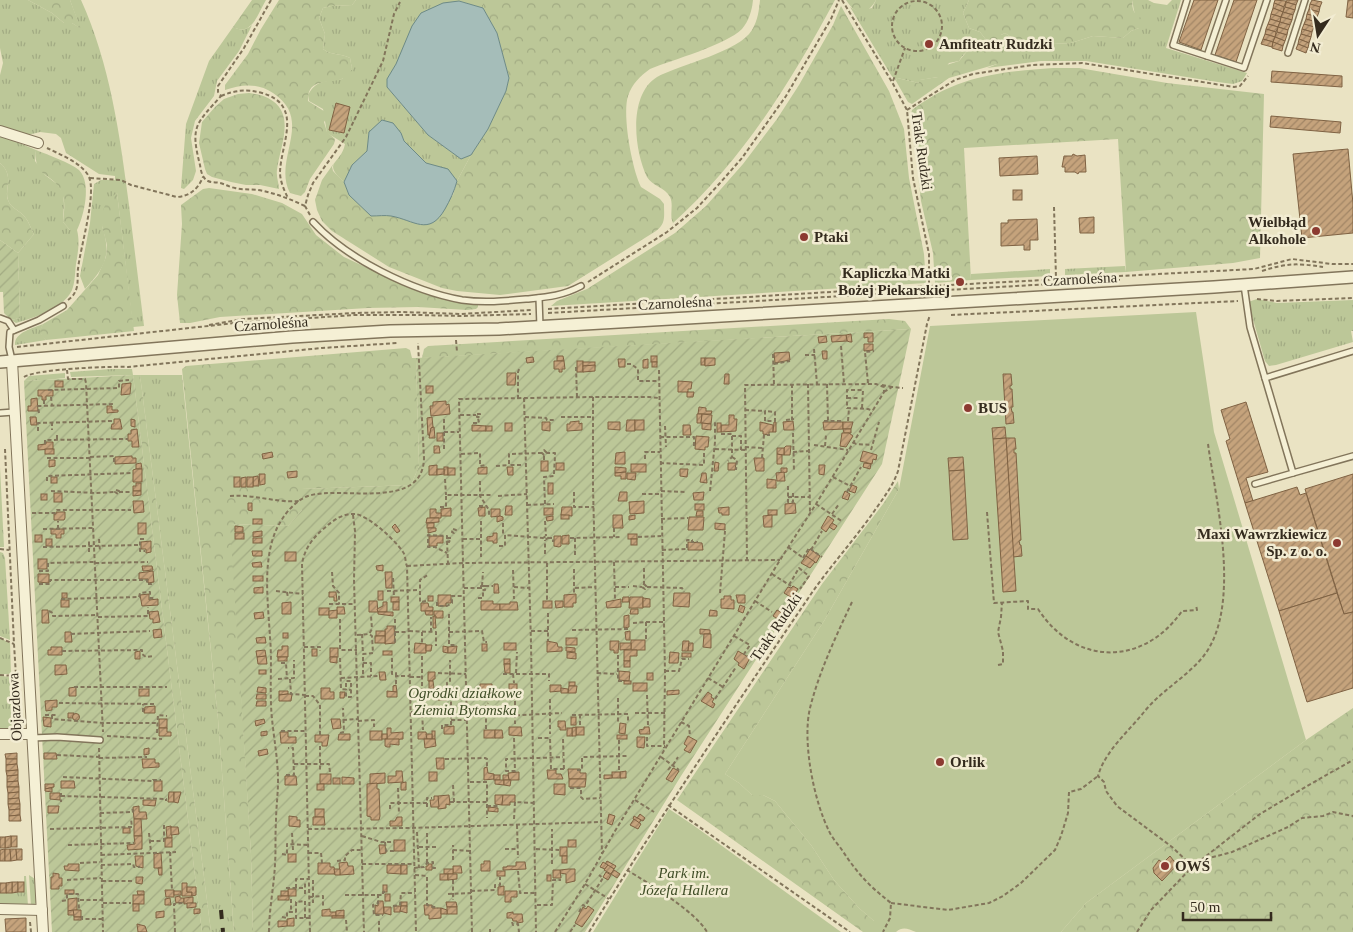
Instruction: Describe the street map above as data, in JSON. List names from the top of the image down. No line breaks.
{"streets":{"street":["Czarnoleśna","Objazdowa"],"path":["Trakt Rudzki"]},"crossings":[["Czarnoleśna","Objazdowa"]],"parks":["Ogródki działkowe Ziemia Bytomska","Park im. Józefa Hallera"],"places":["Amfiteatr Rudzki","Wielbłąd Alkohole","Ptaki","Kapliczka Matki Bożej Piekarskiej","BUS","Maxi Wawrzkiewicz Sp. z o. o.","Orlik","OWŚ"],"scale_bar":"50 m","north":"bottom"}
